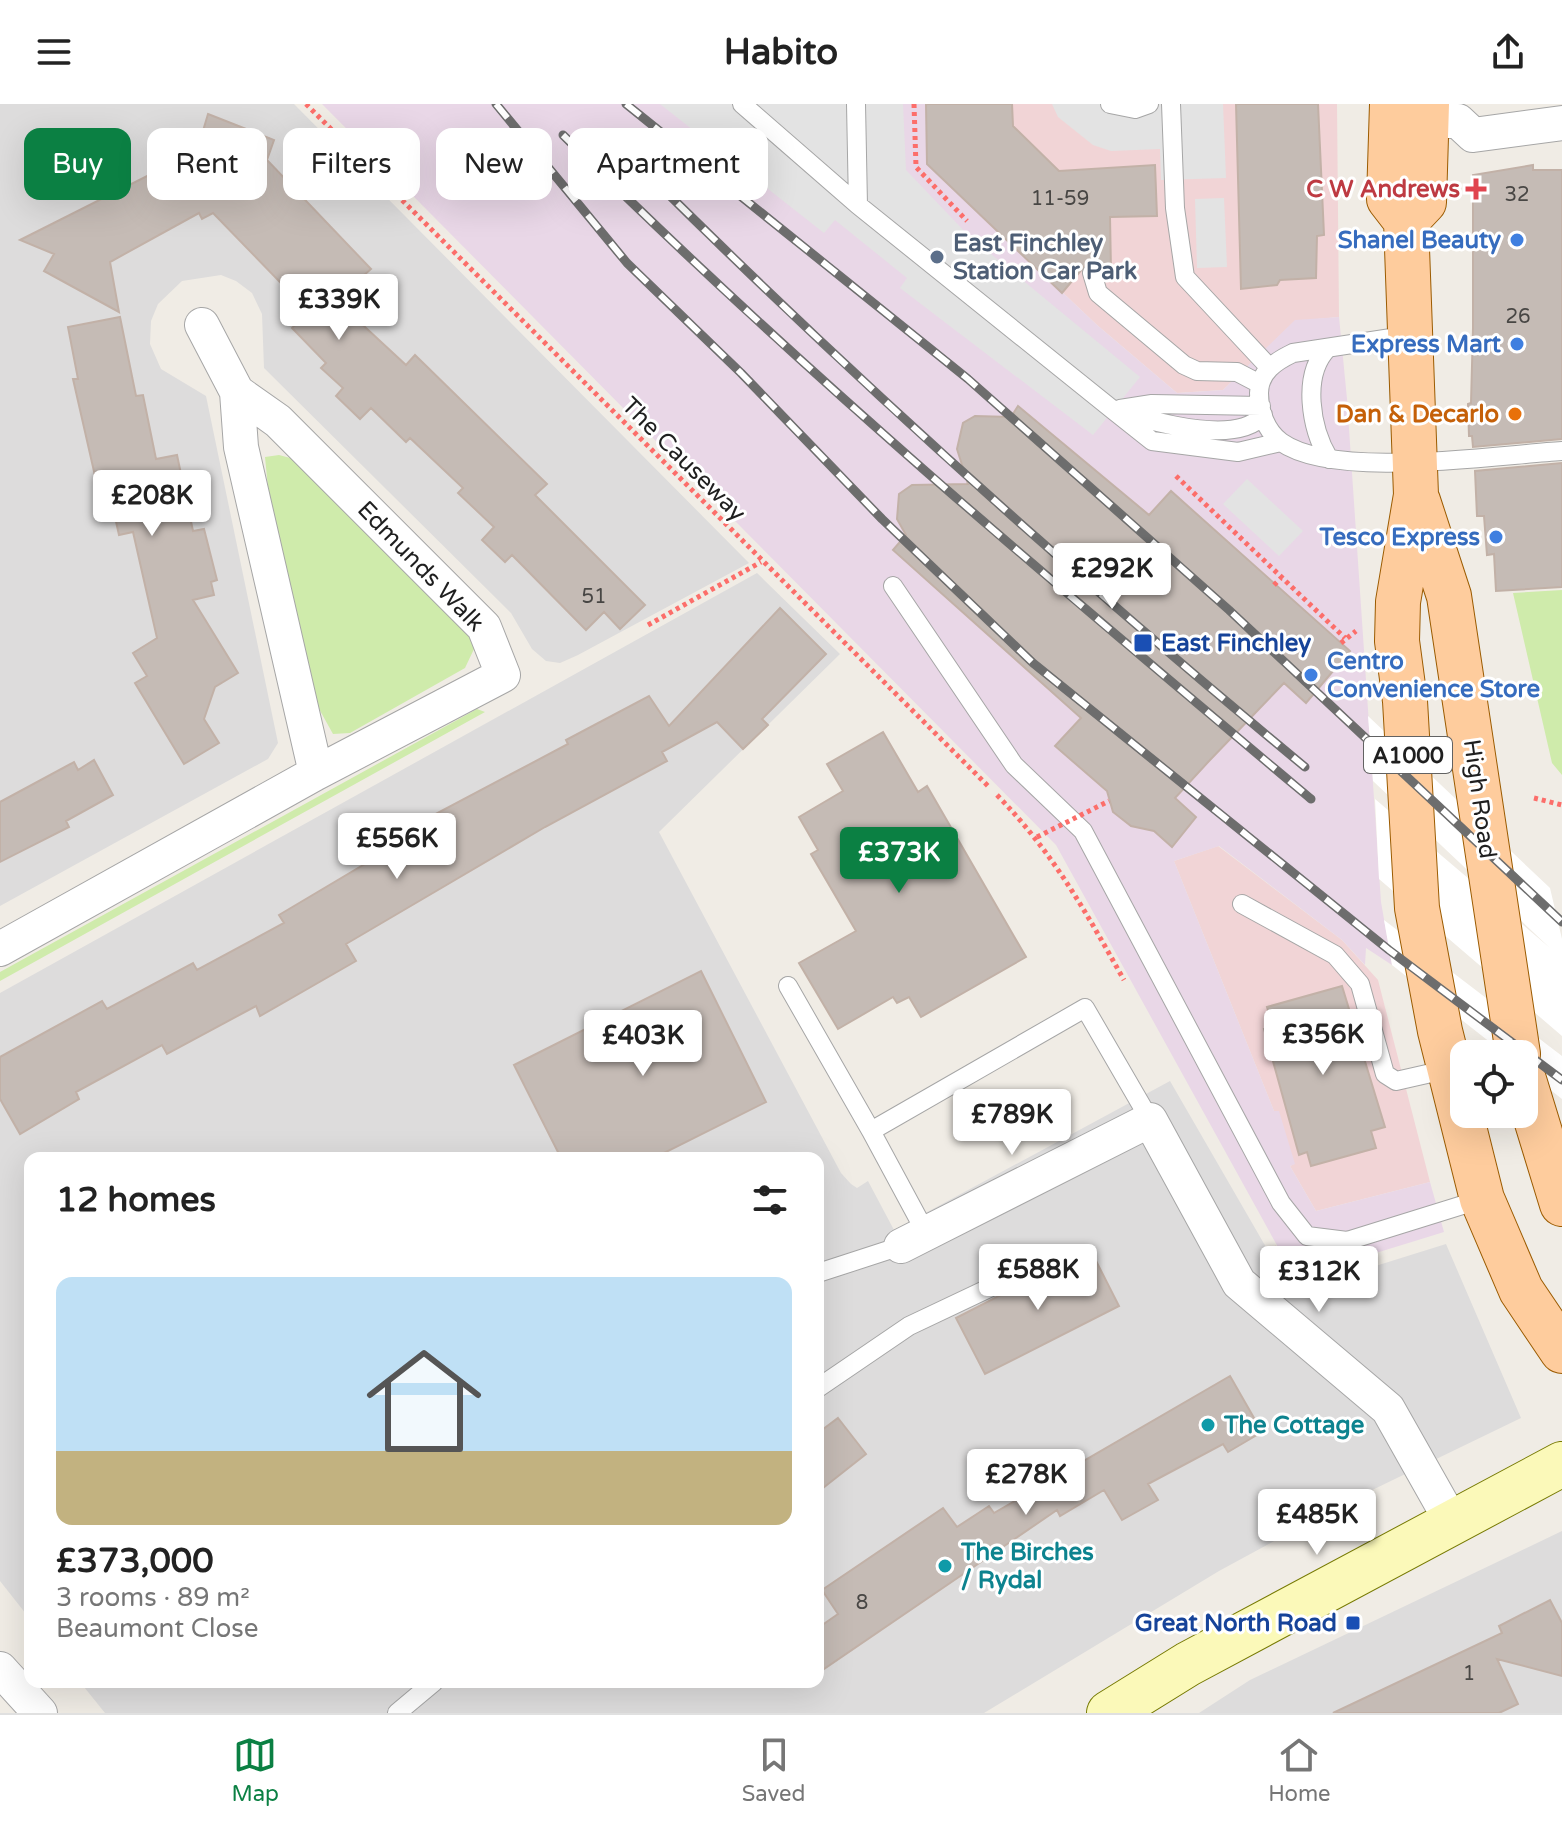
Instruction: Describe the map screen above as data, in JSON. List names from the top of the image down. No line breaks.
{"streets":{"main road":["A1000","High Road"],"street":["Edmunds Walk"],"path":["The Causeway"]},"crossings":[["A1000","High Road"]],"places":{"health":["C W Andrews"],"other":["Shanel Beauty","East Finchley Station Car Park","Express Mart","Dan & Decarlo","Tesco Express","Centro Convenience Store","The Cottage","The Birches / Rydal"],"transit":["East Finchley","Great North Road"]},"house_numbers":["32","11-59","26","51","8","1"],"page":{"header":"Habito","chip":["Buy","Rent","Filters","New","Apartment"],"price":["£339K","£208K","£292K","£556K","£373K","£356K","£403K","£789K","£588K","£312K","£278K","£485K"],"heading":"12 homes","list":[{"name":"£373,000","note":"3 rooms · 89 m² · Beaumont Close"}],"tabs":["Map","Saved","Home"]}}
